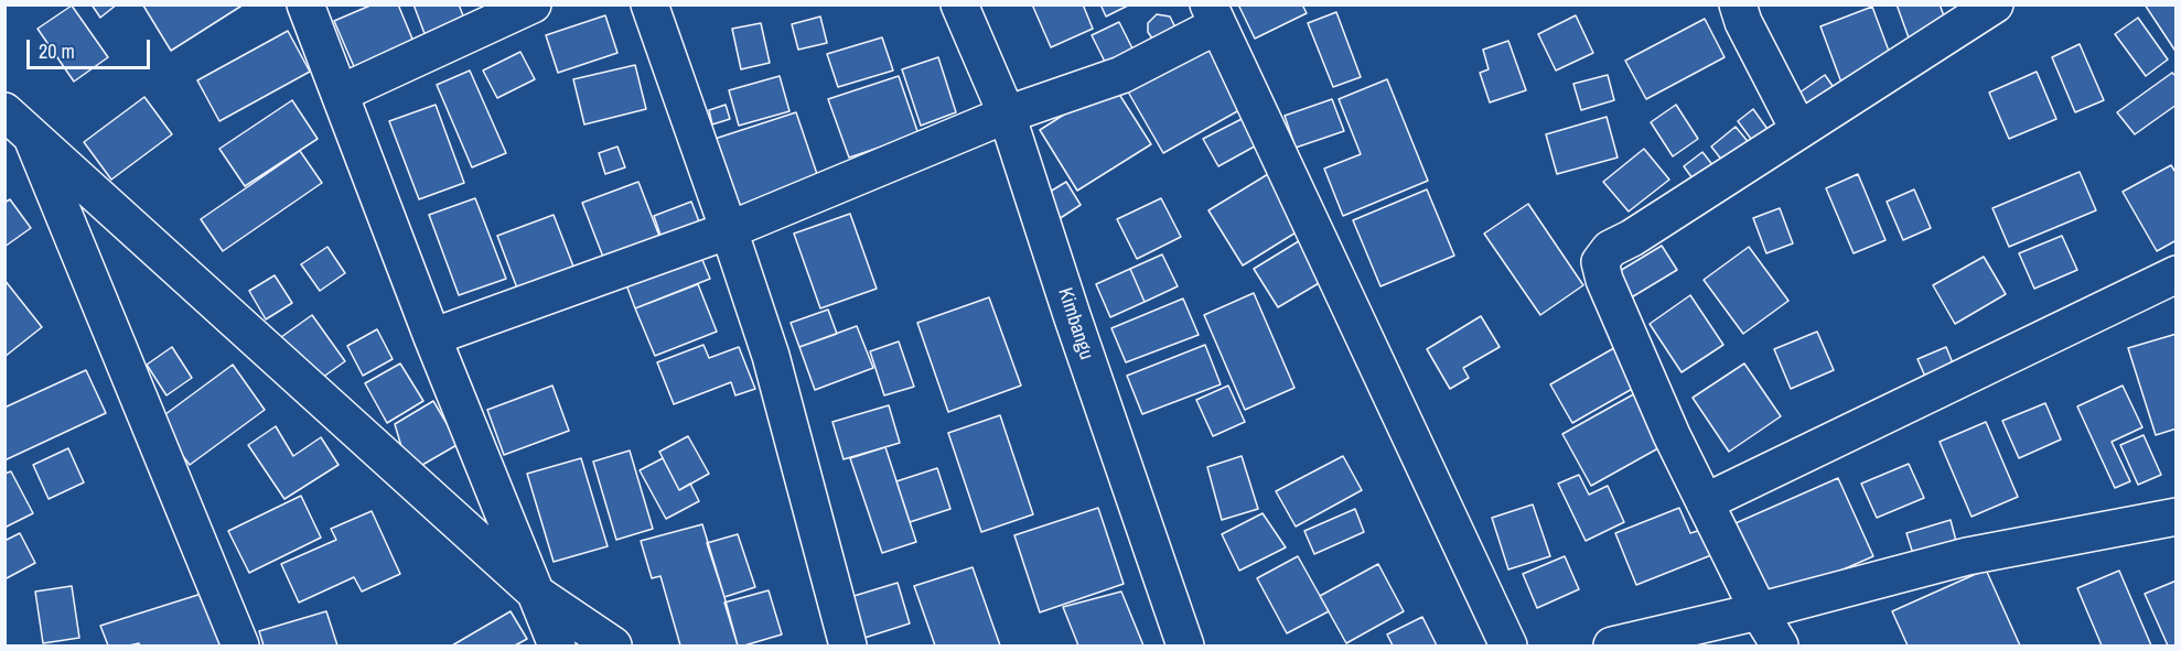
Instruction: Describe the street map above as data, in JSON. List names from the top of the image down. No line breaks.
{"streets":{"street":["Kimbangu"]},"scale_bar":"20 m"}
